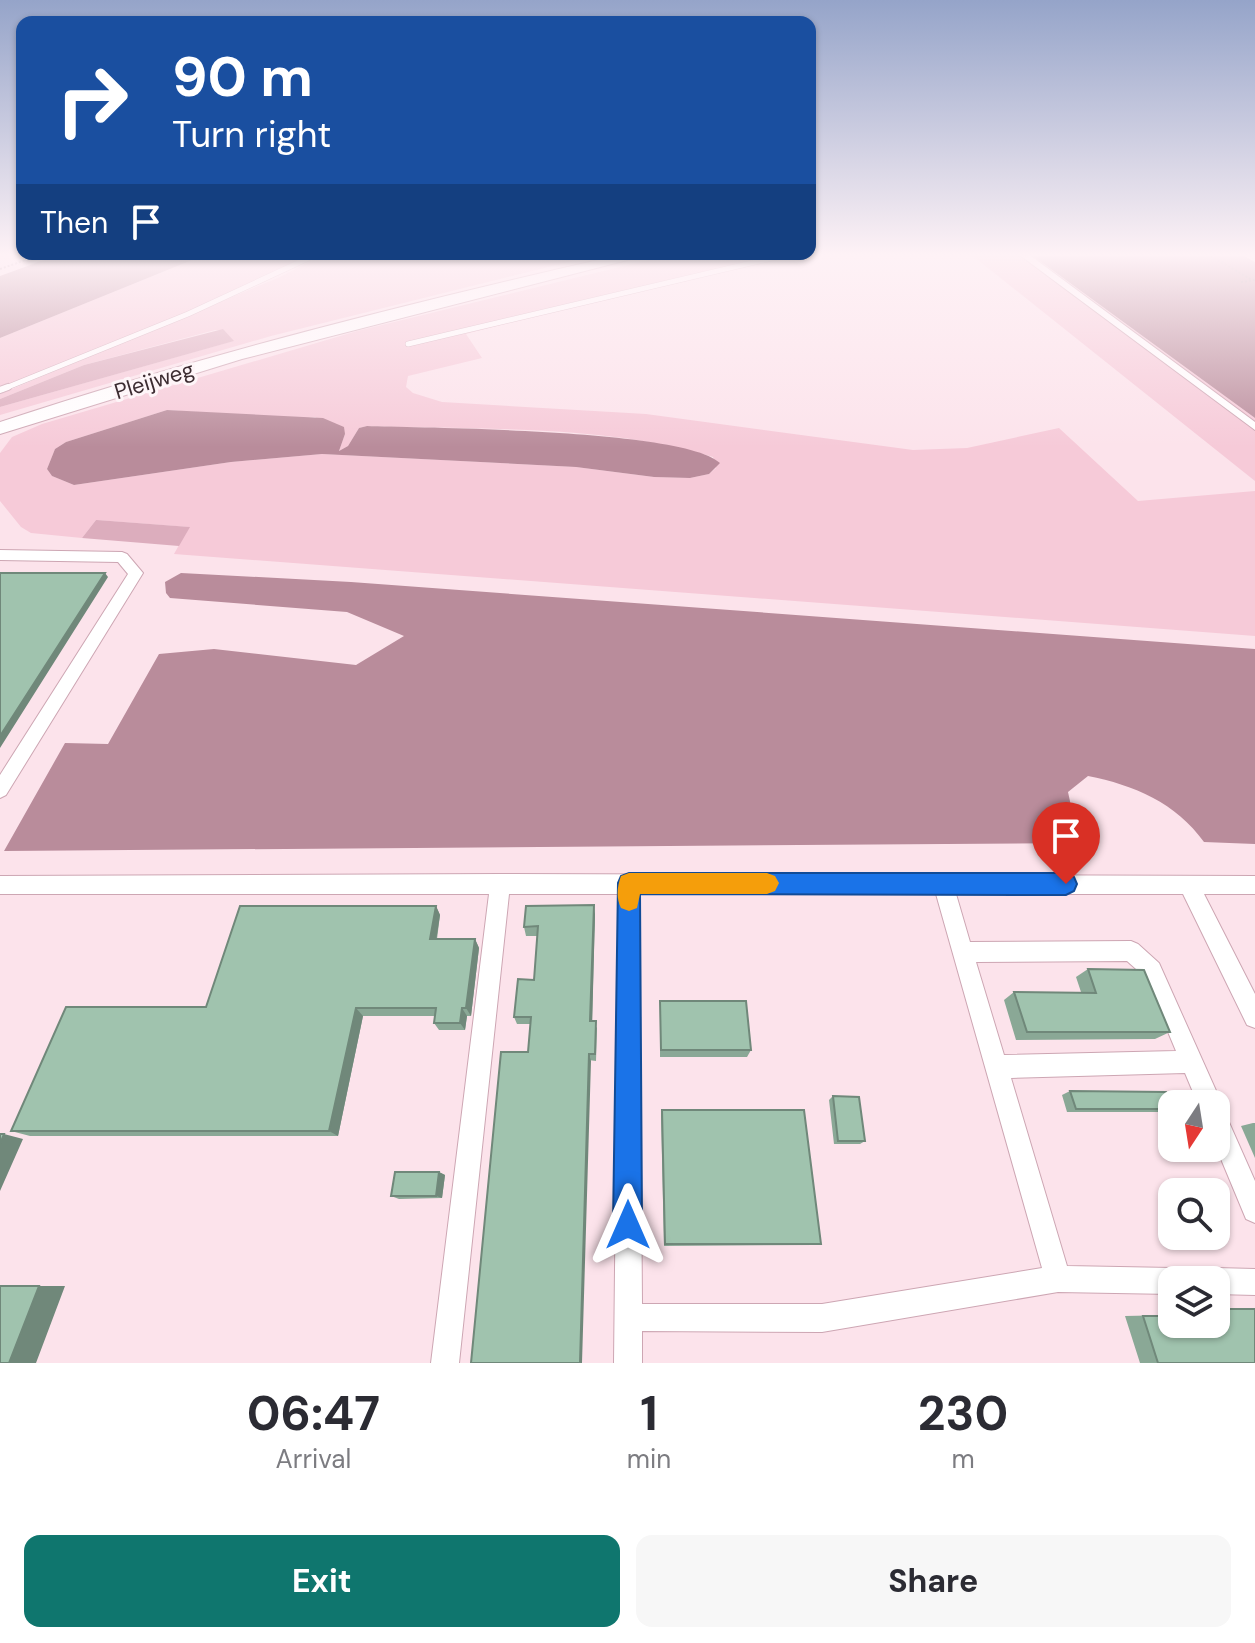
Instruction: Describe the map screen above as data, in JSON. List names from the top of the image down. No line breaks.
{"streets":{"highway":["Pleijweg"]},"north":"bottom","page":{"turn":["90 m","Turn right"],"then":"Then","eta":["06:47","Arrival","1","min","230","m"],"buttons":["Exit","Share"]}}
